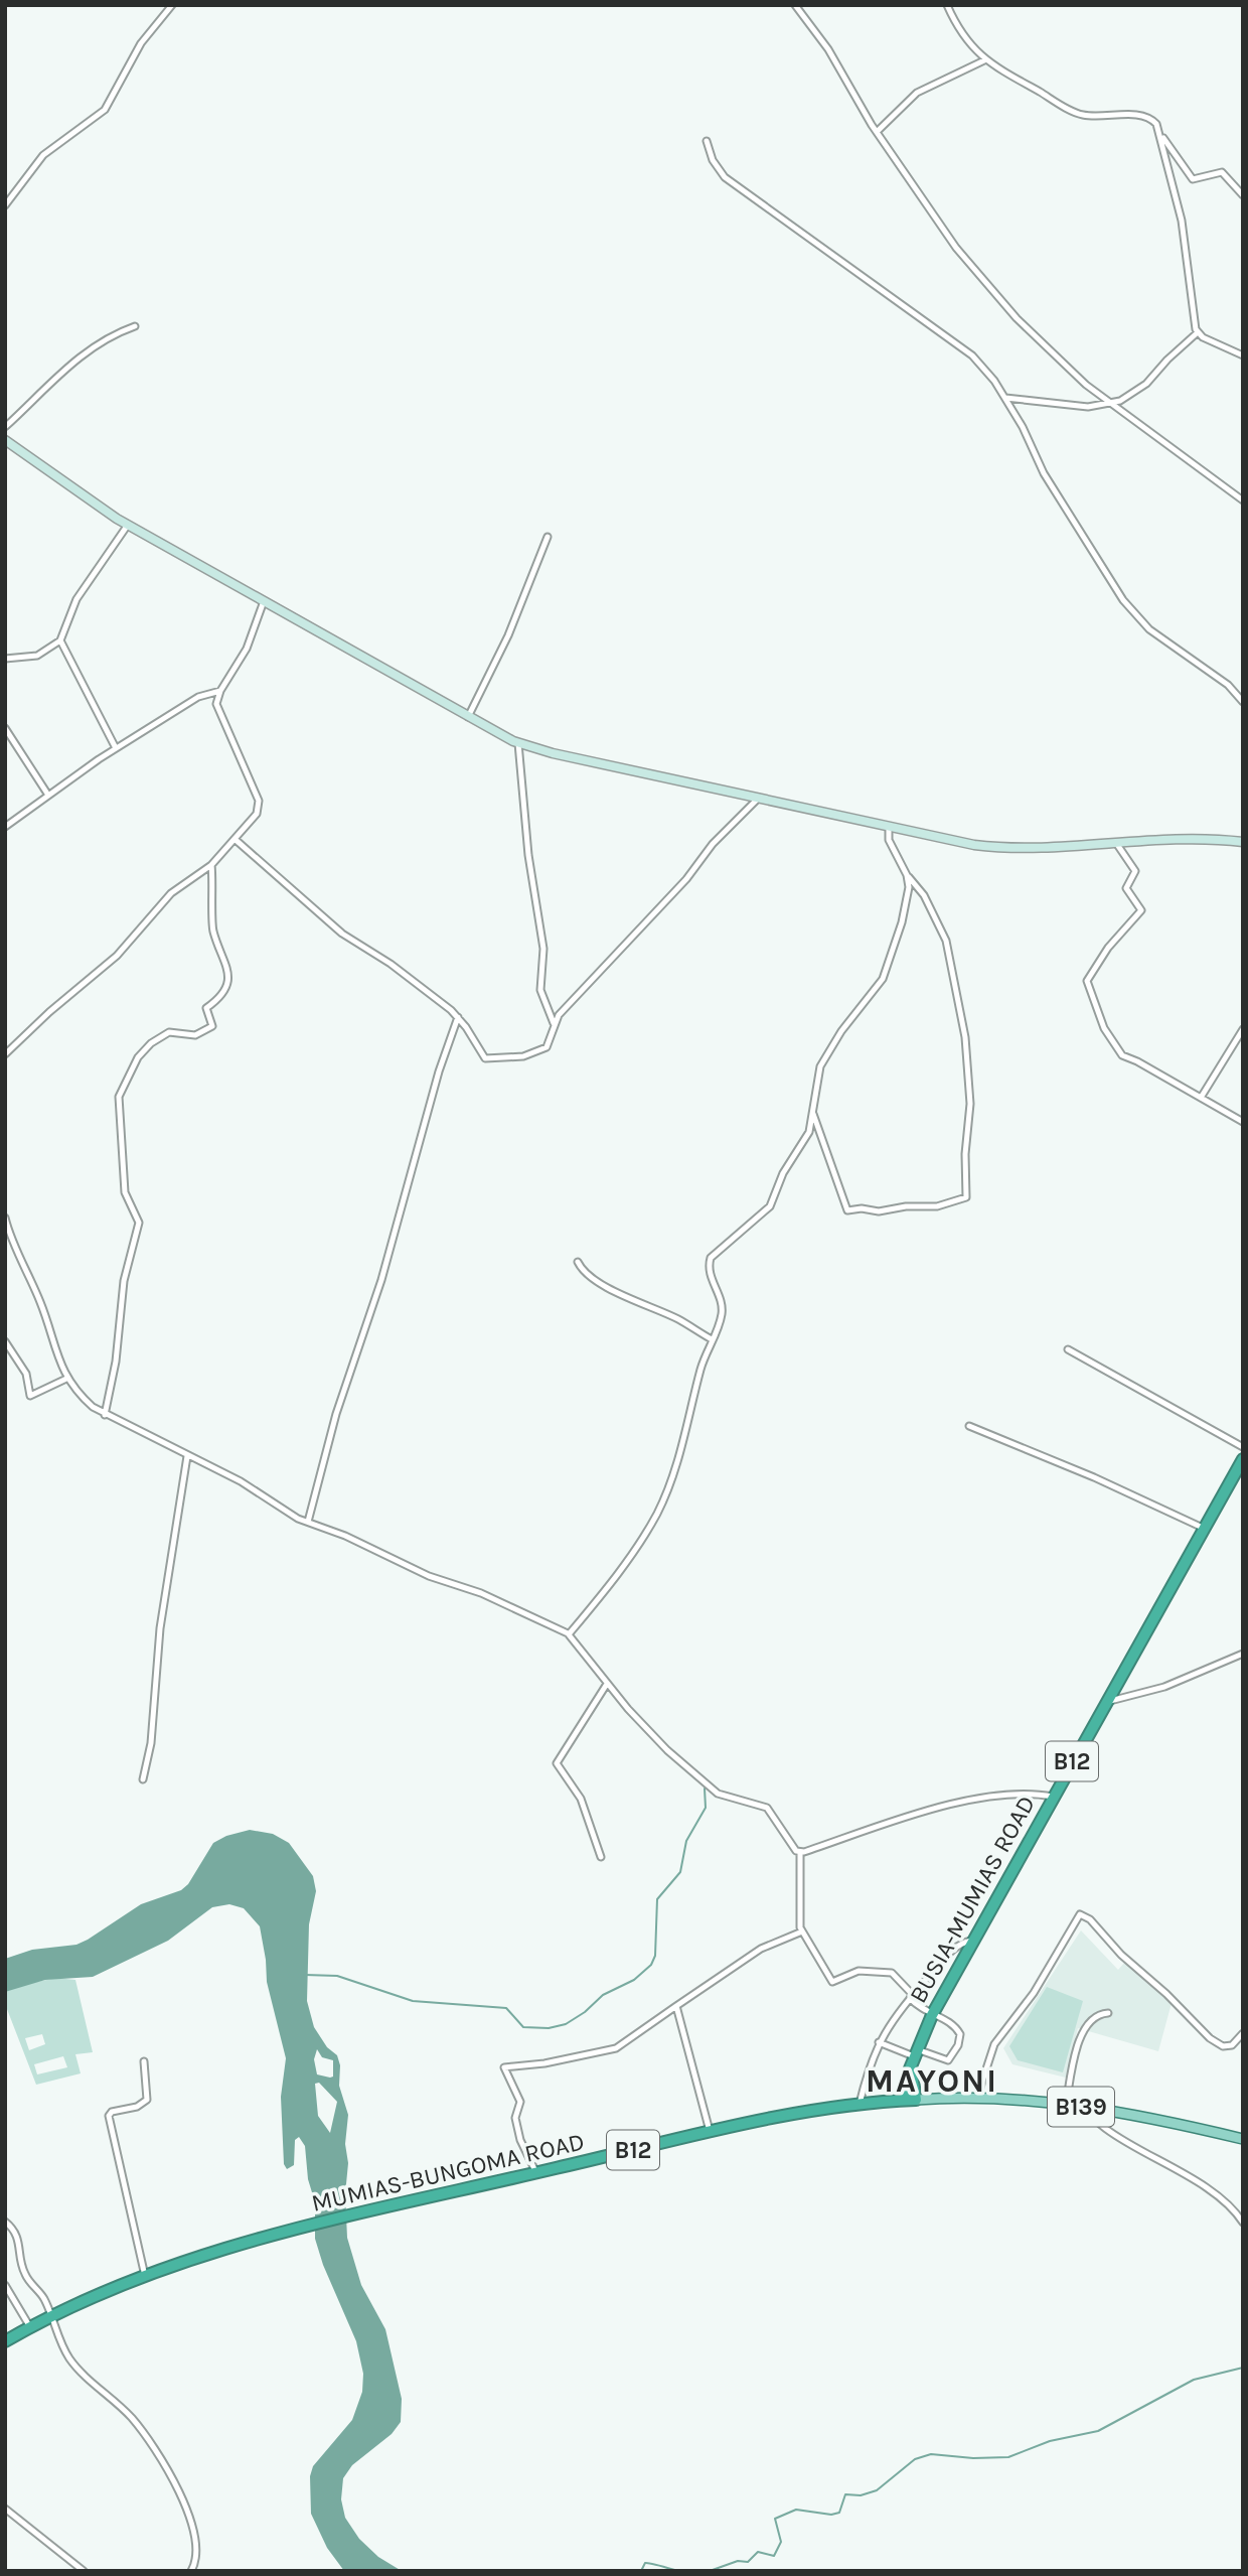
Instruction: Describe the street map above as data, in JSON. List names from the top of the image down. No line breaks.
{"streets":{"highway":["B12","BUSIA-MUMIAS ROAD","MUMIAS-BUNGOMA ROAD"],"main road":["B139"]},"crossings":[["BUSIA-MUMIAS ROAD","B139"],["BUSIA-MUMIAS ROAD","MUMIAS-BUNGOMA ROAD"],["B139","MUMIAS-BUNGOMA ROAD"]],"districts":["MAYONI"]}
